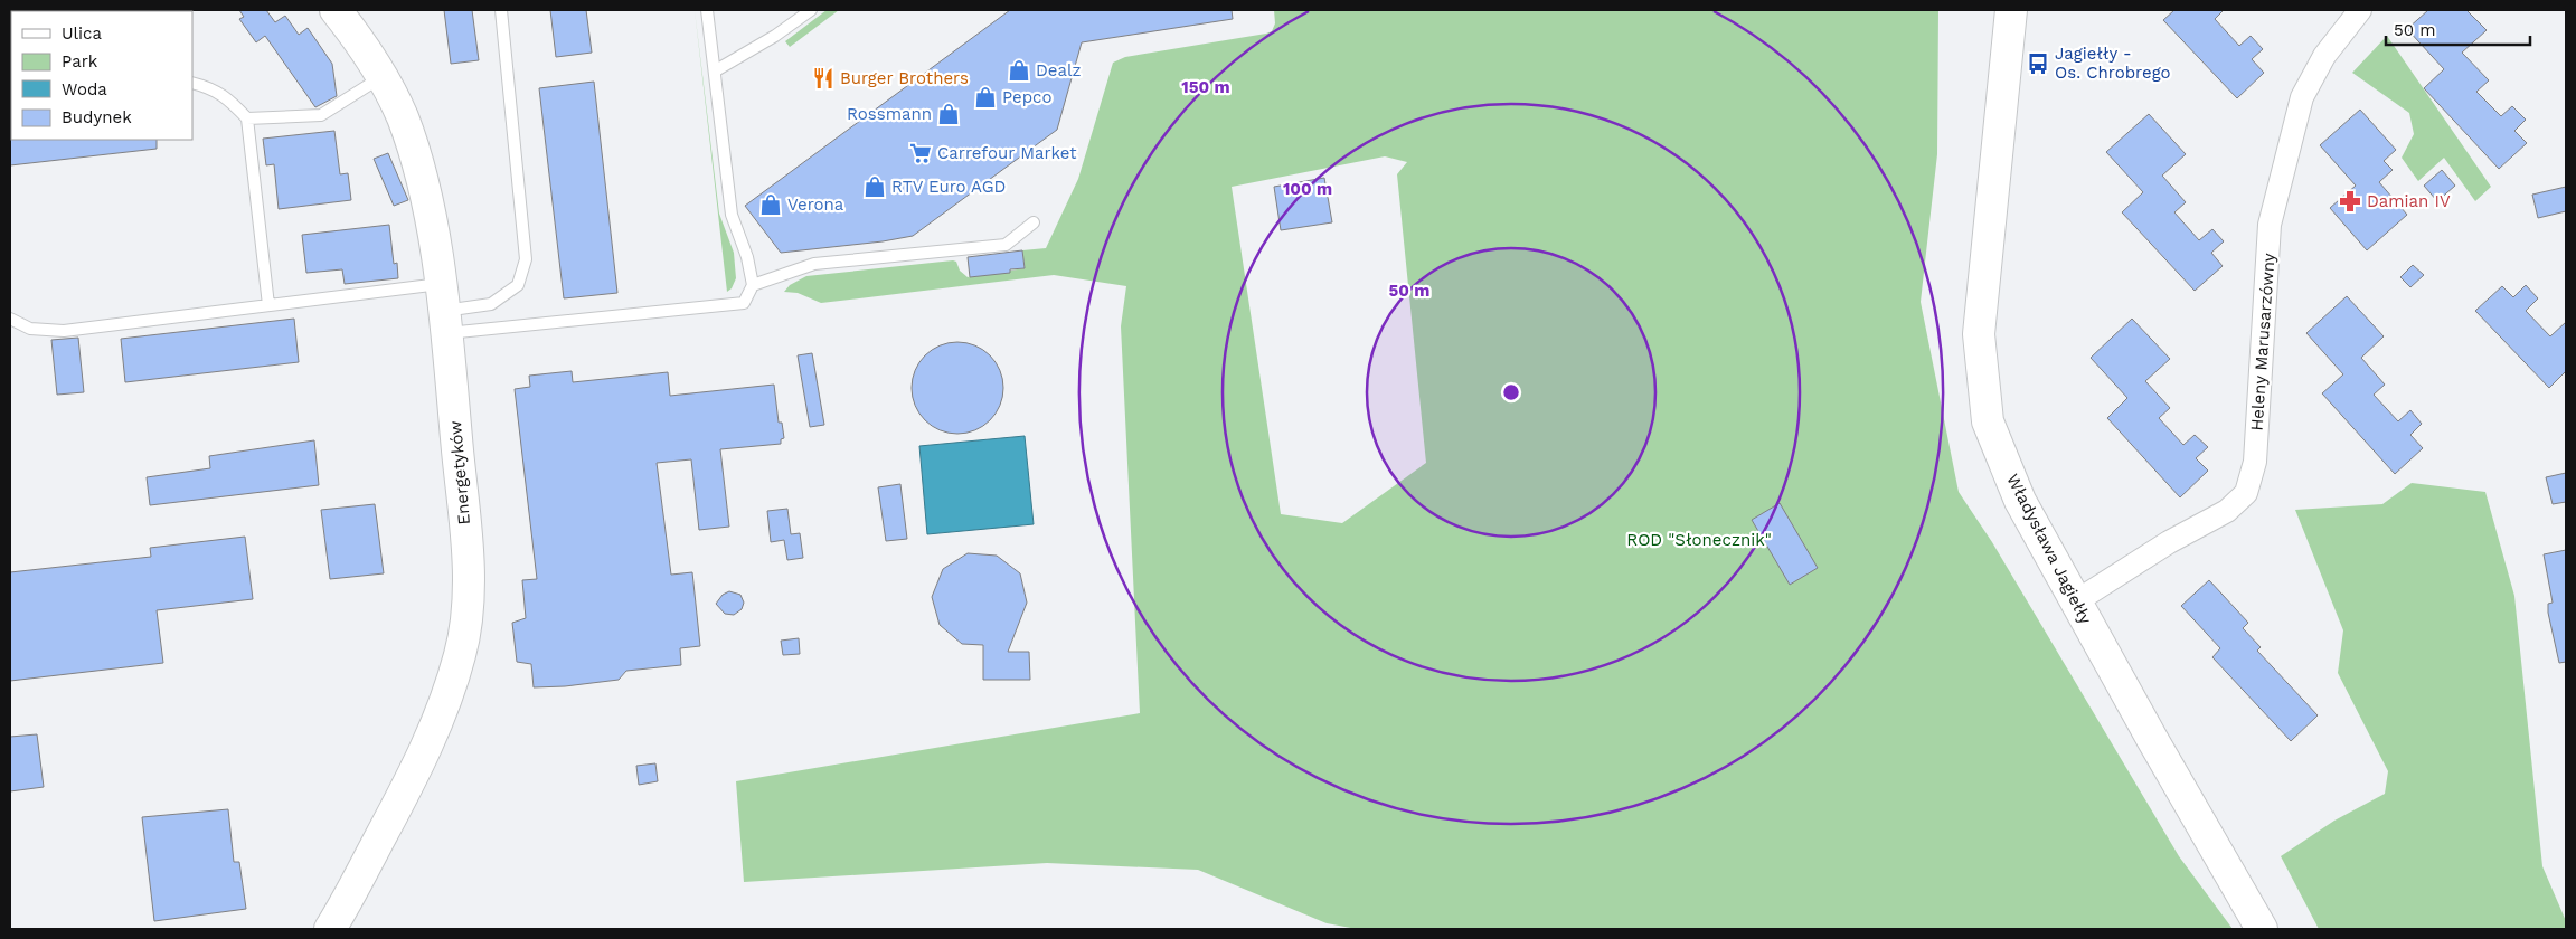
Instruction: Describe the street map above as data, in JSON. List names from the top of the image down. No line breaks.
{"streets":{"street":["Heleny Marusarzówny","Energetyków","Władysława Jagiełły"]},"crossings":[["Heleny Marusarzówny","Władysława Jagiełły"]],"parks":["ROD \"Słonecznik\""],"places":{"bus stop":["Jagiełły - Os. Chrobrego"],"shop":["Dealz","Pepco","Rossmann","RTV Euro AGD","Verona"],"restaurant":["Burger Brothers"],"supermarket":["Carrefour Market"],"pharmacy":["Damian IV"]},"legend":["Ulica","Park","Woda","Budynek"],"scale_bar":"50 m","rings":["150 m","100 m","50 m"]}
